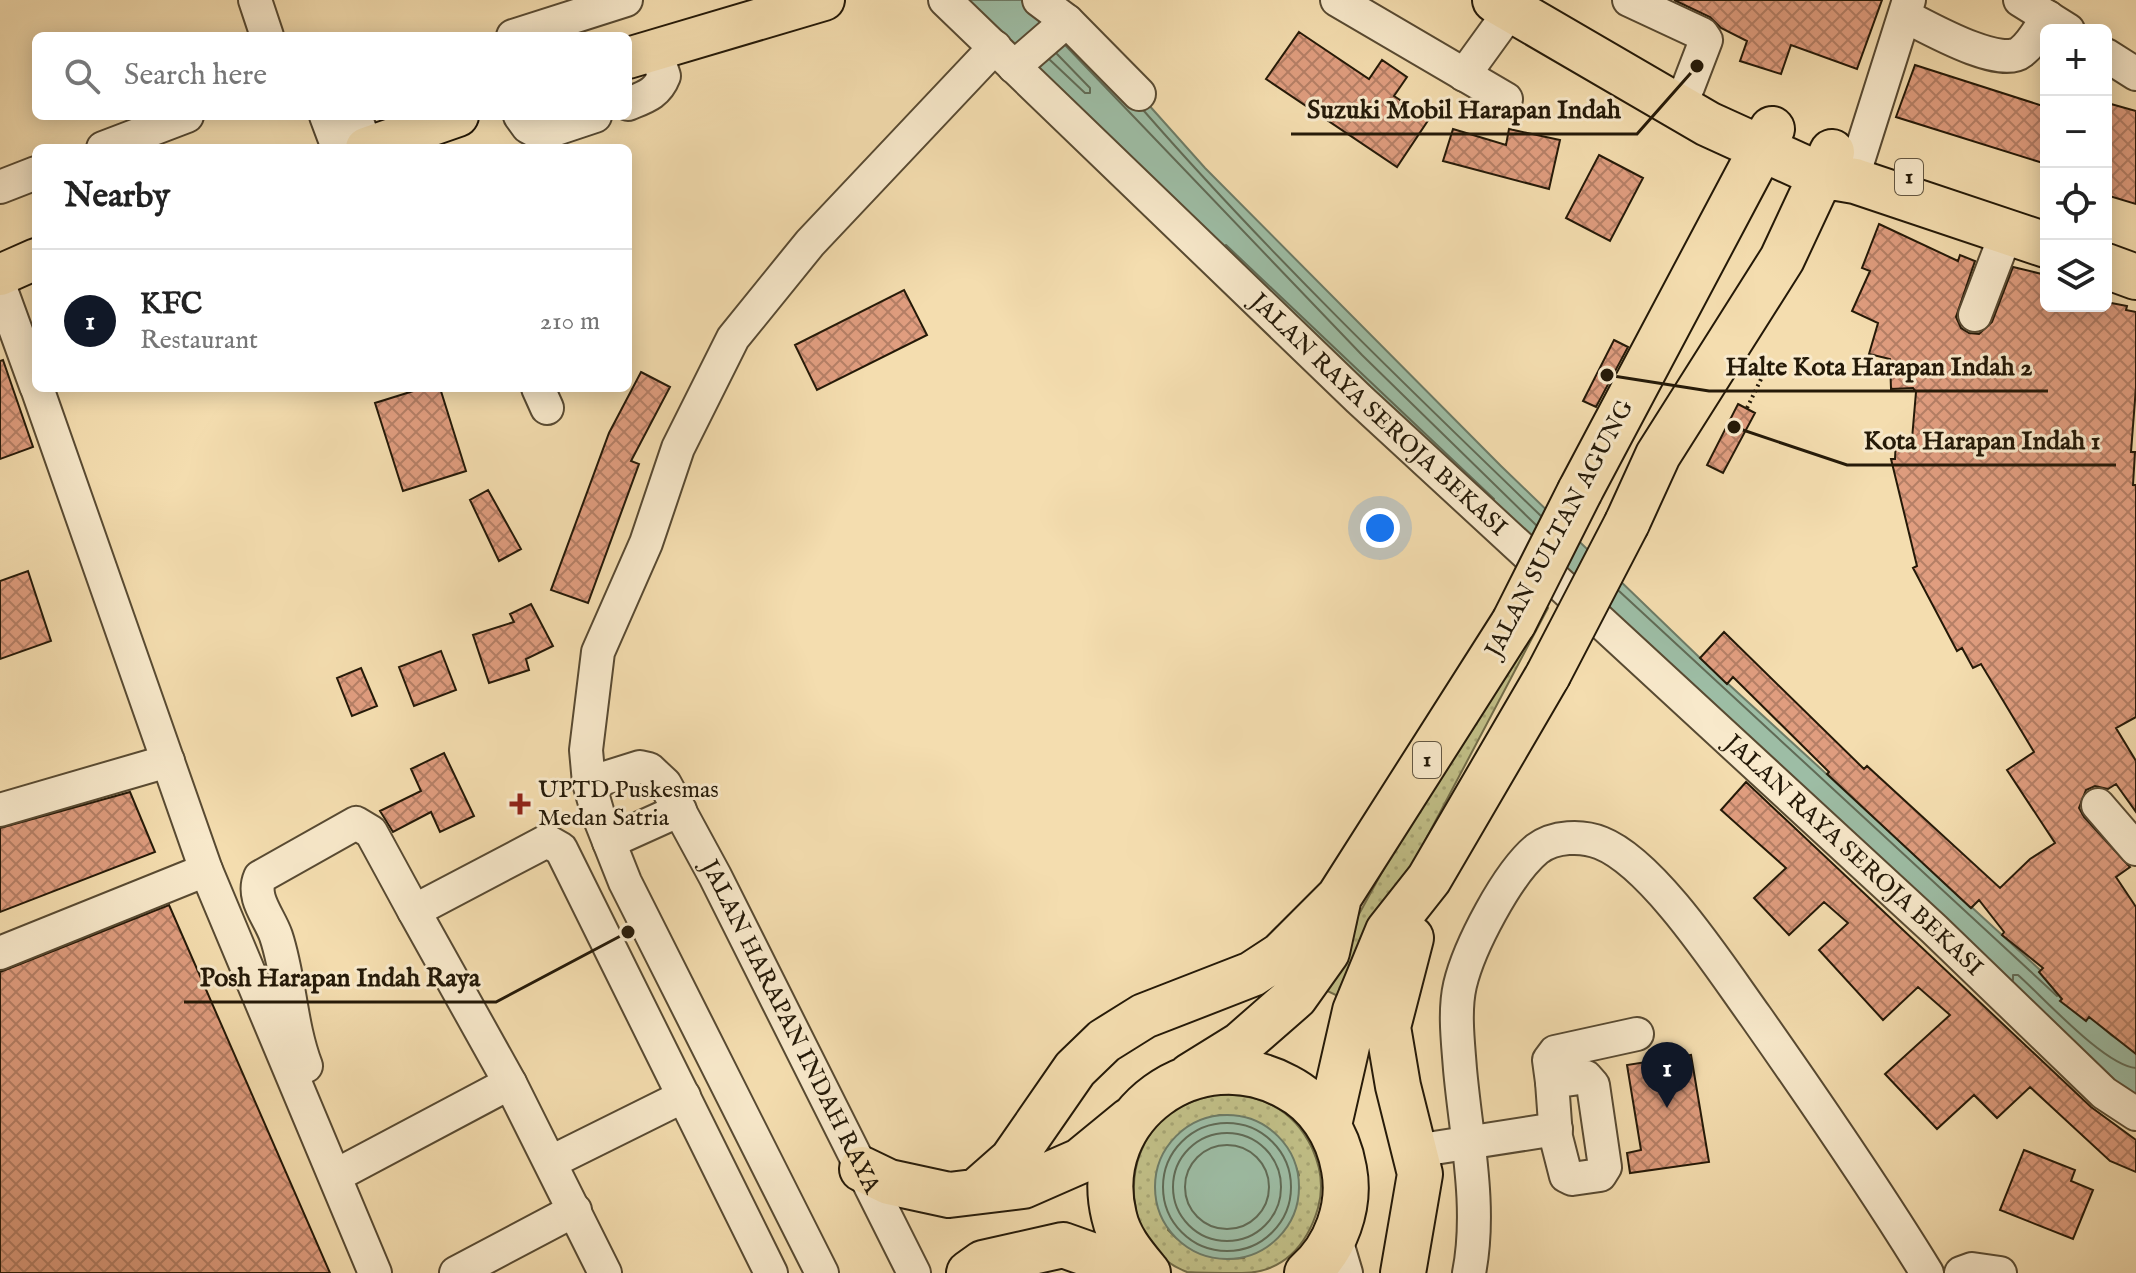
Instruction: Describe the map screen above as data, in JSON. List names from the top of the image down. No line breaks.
{"streets":{"highway":["1","JALAN SULTAN AGUNG"],"street":["JALAN RAYA SEROJA BEKASI","JALAN HARAPAN INDAH RAYA"]},"crossings":[["1","JALAN SULTAN AGUNG"]],"places":{"other":["Suzuki Mobil Harapan Indah","Halte Kota Harapan Indah 2","Kota Harapan Indah 1","Posh Harapan Indah Raya"],"health":["UPTD Puskesmas Medan Satria"]},"page":{"map_buttons":["+","−"],"search":"Search here","heading":"Nearby","list":[{"mark":"1","name":"KFC","note":"Restaurant","value":"210 m"}],"pins":"1"}}
